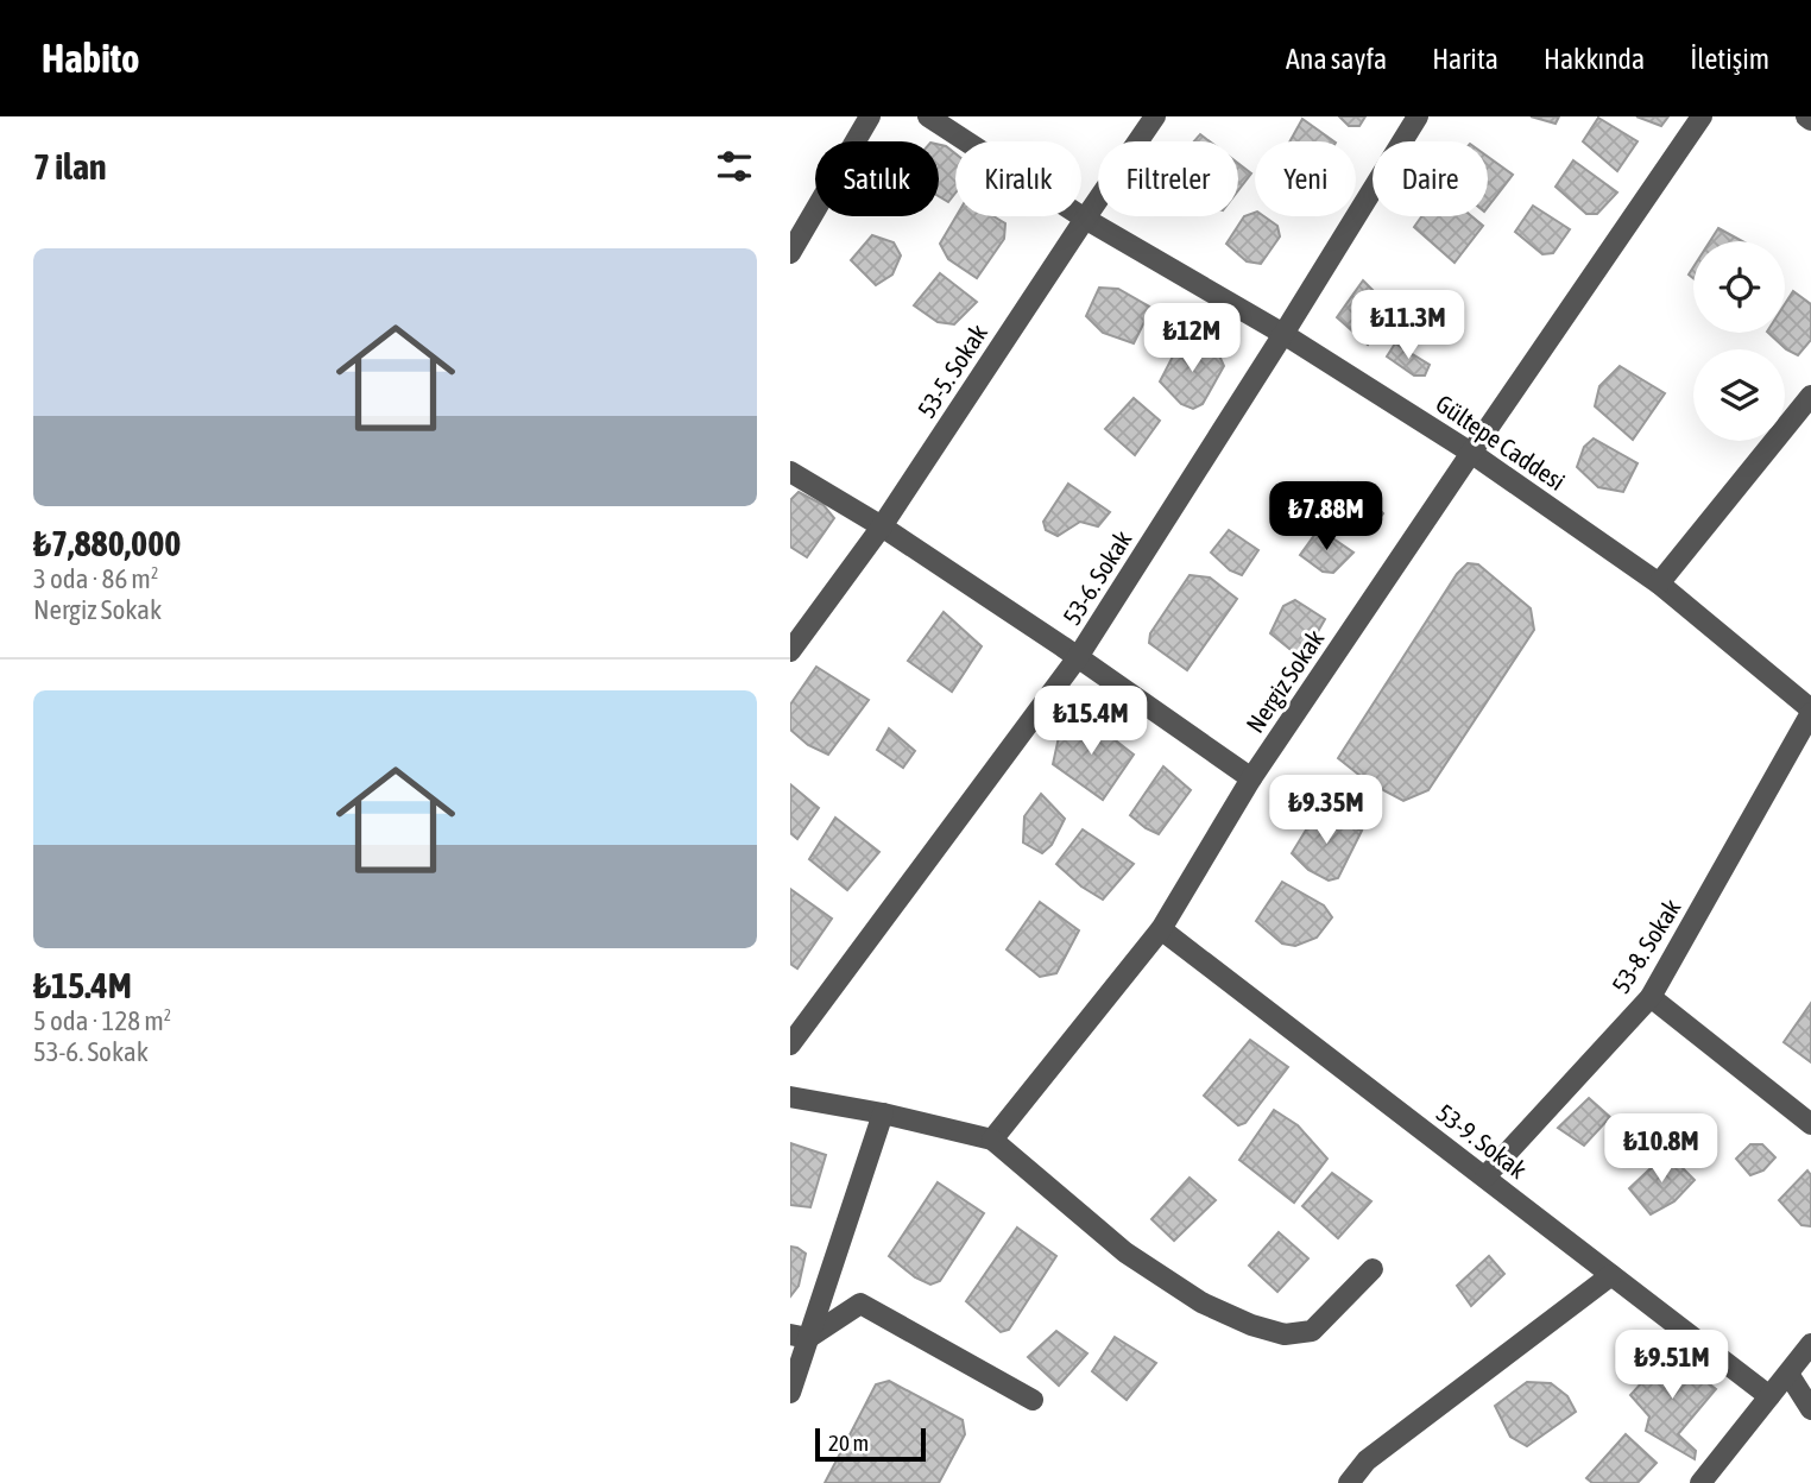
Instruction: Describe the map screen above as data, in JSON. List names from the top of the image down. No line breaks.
{"streets":{"street":["53-5. Sokak","Gültepe Caddesi","53-6. Sokak","Nergiz Sokak","53-8. Sokak","53-9. Sokak"]},"crossings":[["53-5. Sokak","Gültepe Caddesi"],["Gültepe Caddesi","53-6. Sokak"],["Gültepe Caddesi","Nergiz Sokak"],["Gültepe Caddesi","53-8. Sokak"],["Nergiz Sokak","53-9. Sokak"],["53-8. Sokak","53-9. Sokak"]],"scale_bar":"20 m","page":{"header":"Habito","nav":["Ana sayfa","Harita","Hakkında","İletişim"],"heading":"7 ilan","chip":["Satılık","Kiralık","Filtreler","Yeni","Daire"],"list":[{"name":"₺7,880,000","note":"3 oda · 86 m² · Nergiz Sokak"},{"name":"₺15.4M","note":"5 oda · 128 m² · 53-6. Sokak"}],"price":["₺11.3M","₺12M","₺7.88M","₺15.4M","₺9.35M","₺10.8M","₺9.51M"],"scale":"20 m"}}
